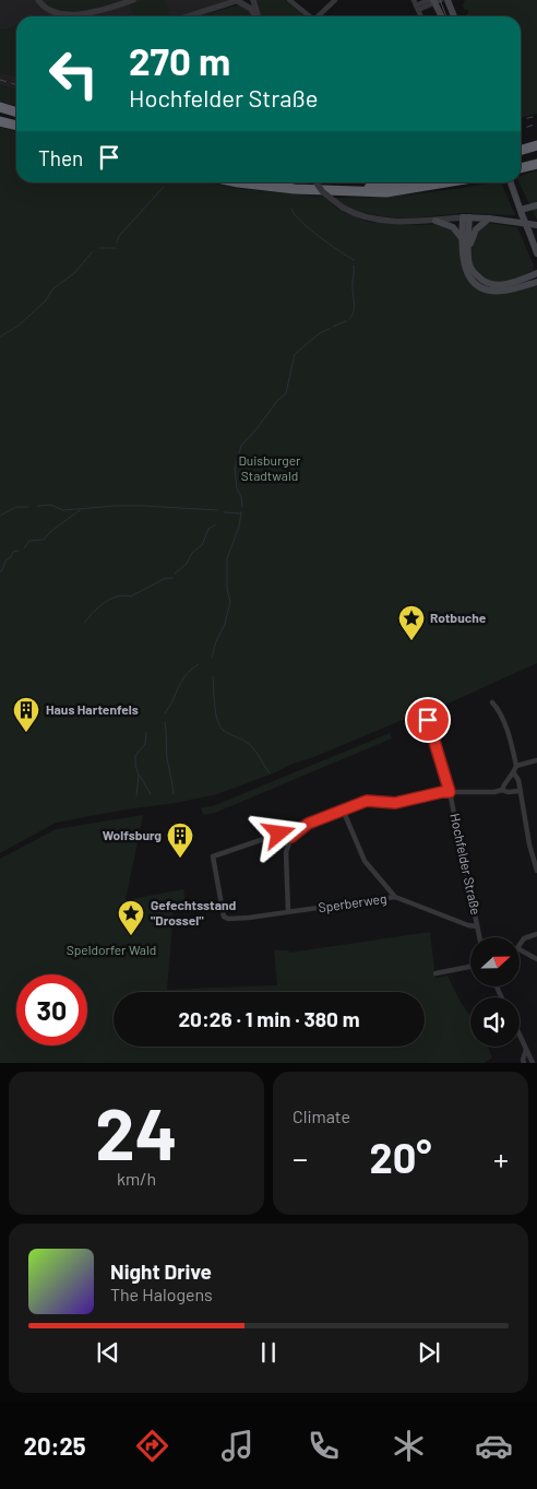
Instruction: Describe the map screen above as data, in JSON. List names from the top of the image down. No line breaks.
{"streets":{"street":["Hochfelder Straße","Sperberweg"]},"crossings":[["Hochfelder Straße","Sperberweg"]],"parks":["Duisburger Stadtwald","Speldorfer Wald"],"places":{"place":["Rotbuche","Gefechtsstand \"Drossel\""],"building":["Haus Hartenfels","Wolfsburg"]},"north":"right","page":{"turn":["270 m","Hochfelder Straße"],"then":"Then","limit":"30","trip":"20:26 · 1 min · 380 m","tile":[["24","km/h"],"Climate"],"heat":["−","20°","+"],"song":["Night Drive","The Halogens"],"tabs":"20:25"}}
